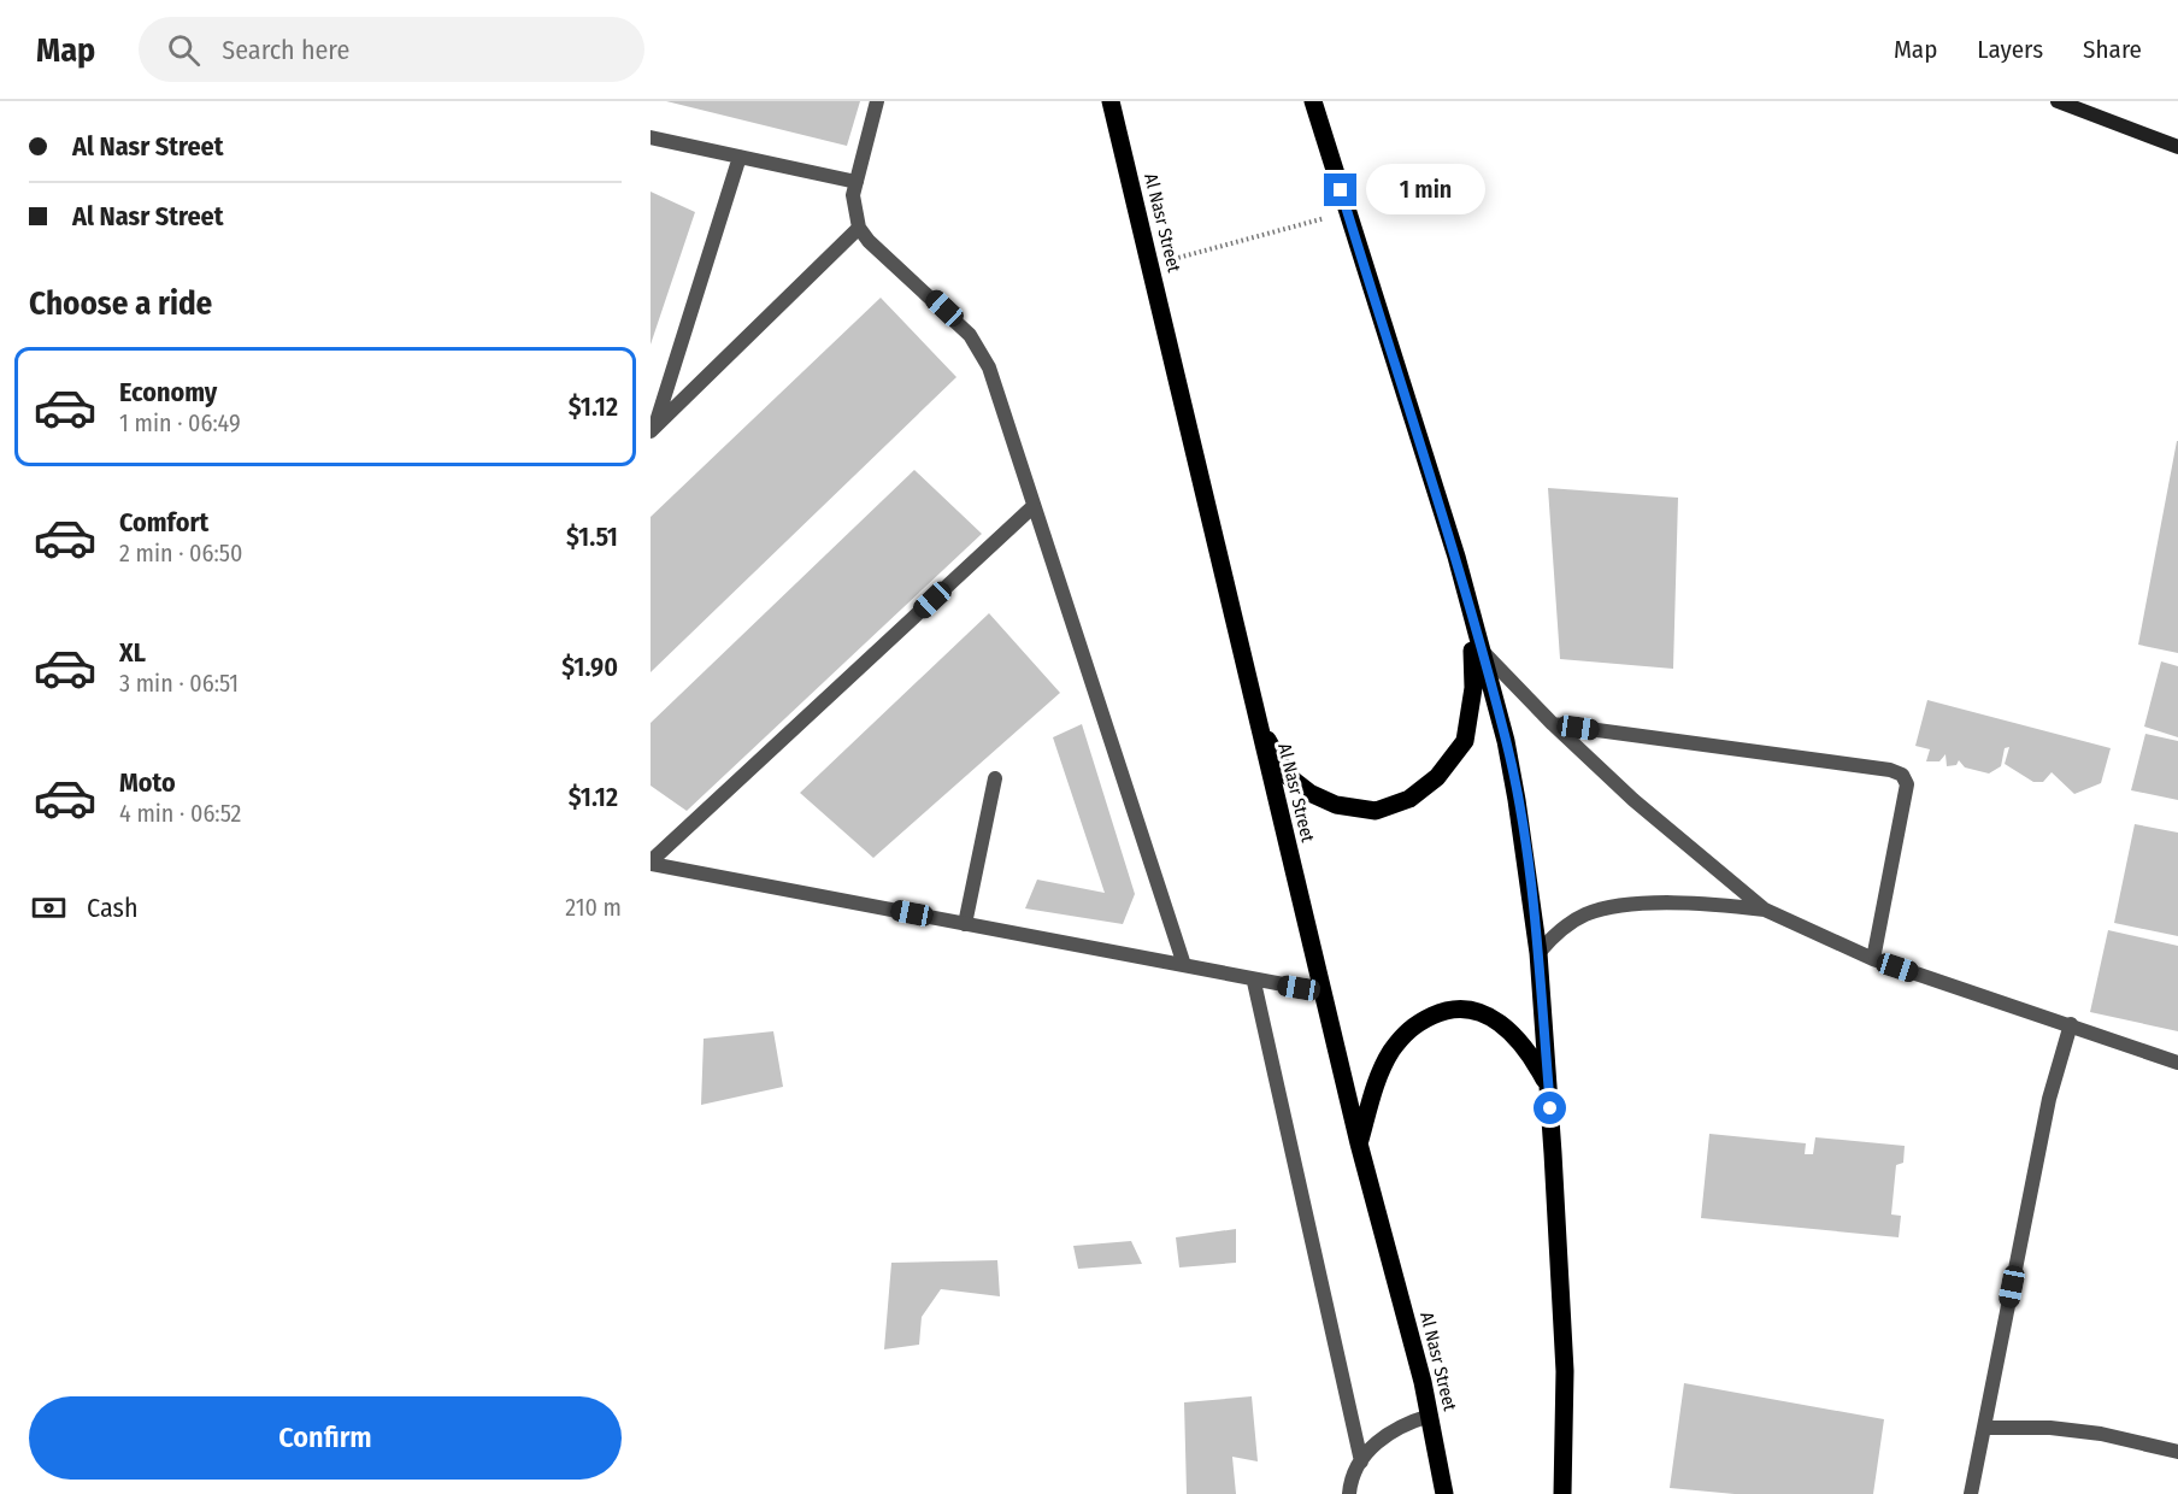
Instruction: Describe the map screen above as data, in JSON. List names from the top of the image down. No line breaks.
{"streets":{"main road":["Al Nasr Street"]},"page":{"header":"Map","search":"Search here","nav":["Map","Layers","Share"],"banner":["Al Nasr Street","Al Nasr Street"],"bubble":"1 min","heading":"Choose a ride","list":[{"name":"Economy","note":"1 min · 06:49","value":"$1.12"},{"name":"Comfort","note":"2 min · 06:50","value":"$1.51"},{"name":"XL","note":"3 min · 06:51","value":"$1.90"},{"name":"Moto","note":"4 min · 06:52","value":"$1.12"}],"pay":["Cash","210 m"],"buttons":"Confirm"}}
